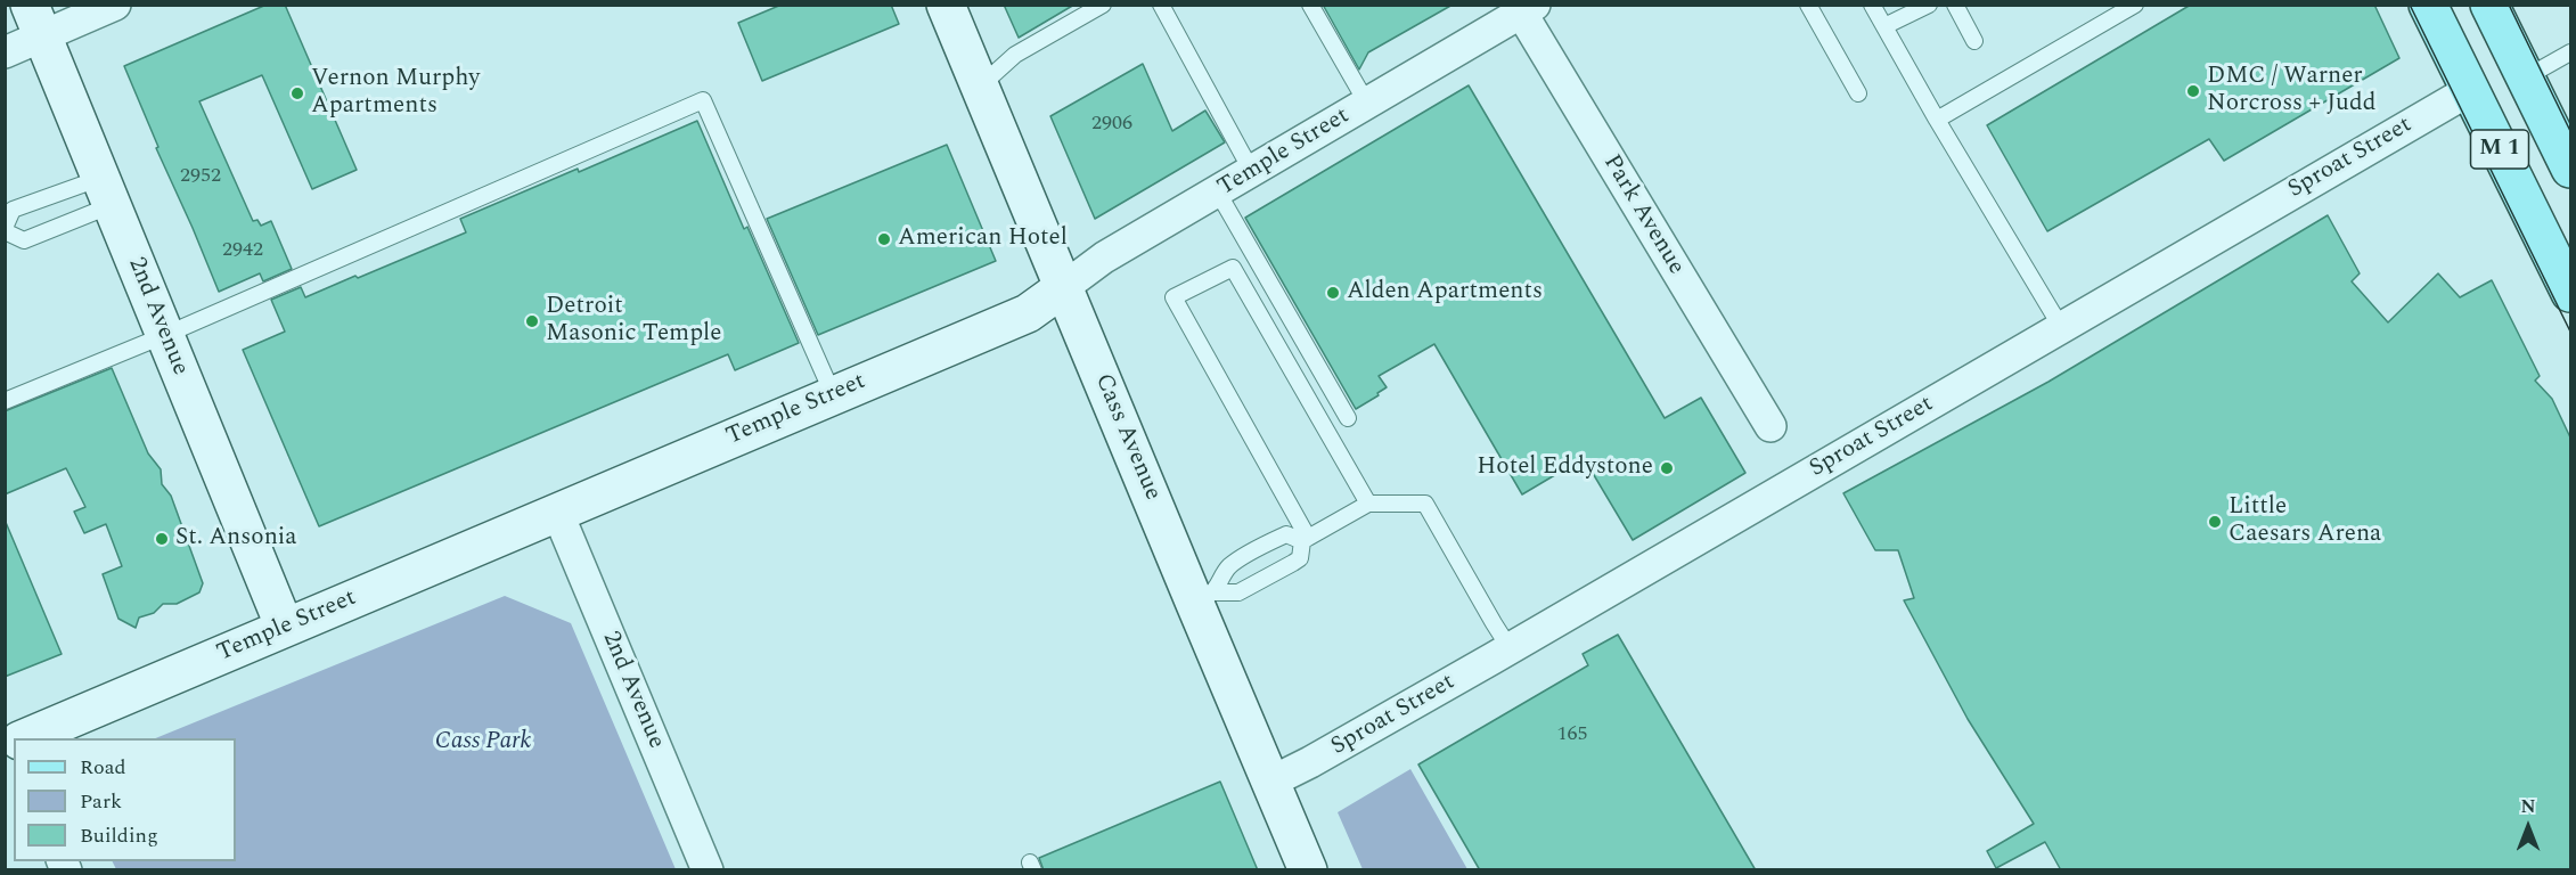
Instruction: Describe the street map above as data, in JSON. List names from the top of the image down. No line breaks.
{"streets":{"main road":["M 1"],"street":["Temple Street","Sproat Street","Park Avenue","2nd Avenue","Cass Avenue"]},"crossings":[["M 1","Sproat Street"],["Temple Street","Park Avenue"],["Temple Street","2nd Avenue"],["Temple Street","Cass Avenue"],["Sproat Street","Cass Avenue"]],"parks":["Cass Park"],"places":["DMC / Warner Norcross + Judd","Vernon Murphy Apartments","American Hotel","Alden Apartments","Detroit Masonic Temple","Hotel Eddystone","Little Caesars Arena","St. Ansonia"],"house_numbers":["2906","2952","2942","165"],"legend":["Road","Park","Building"],"north":"top"}
